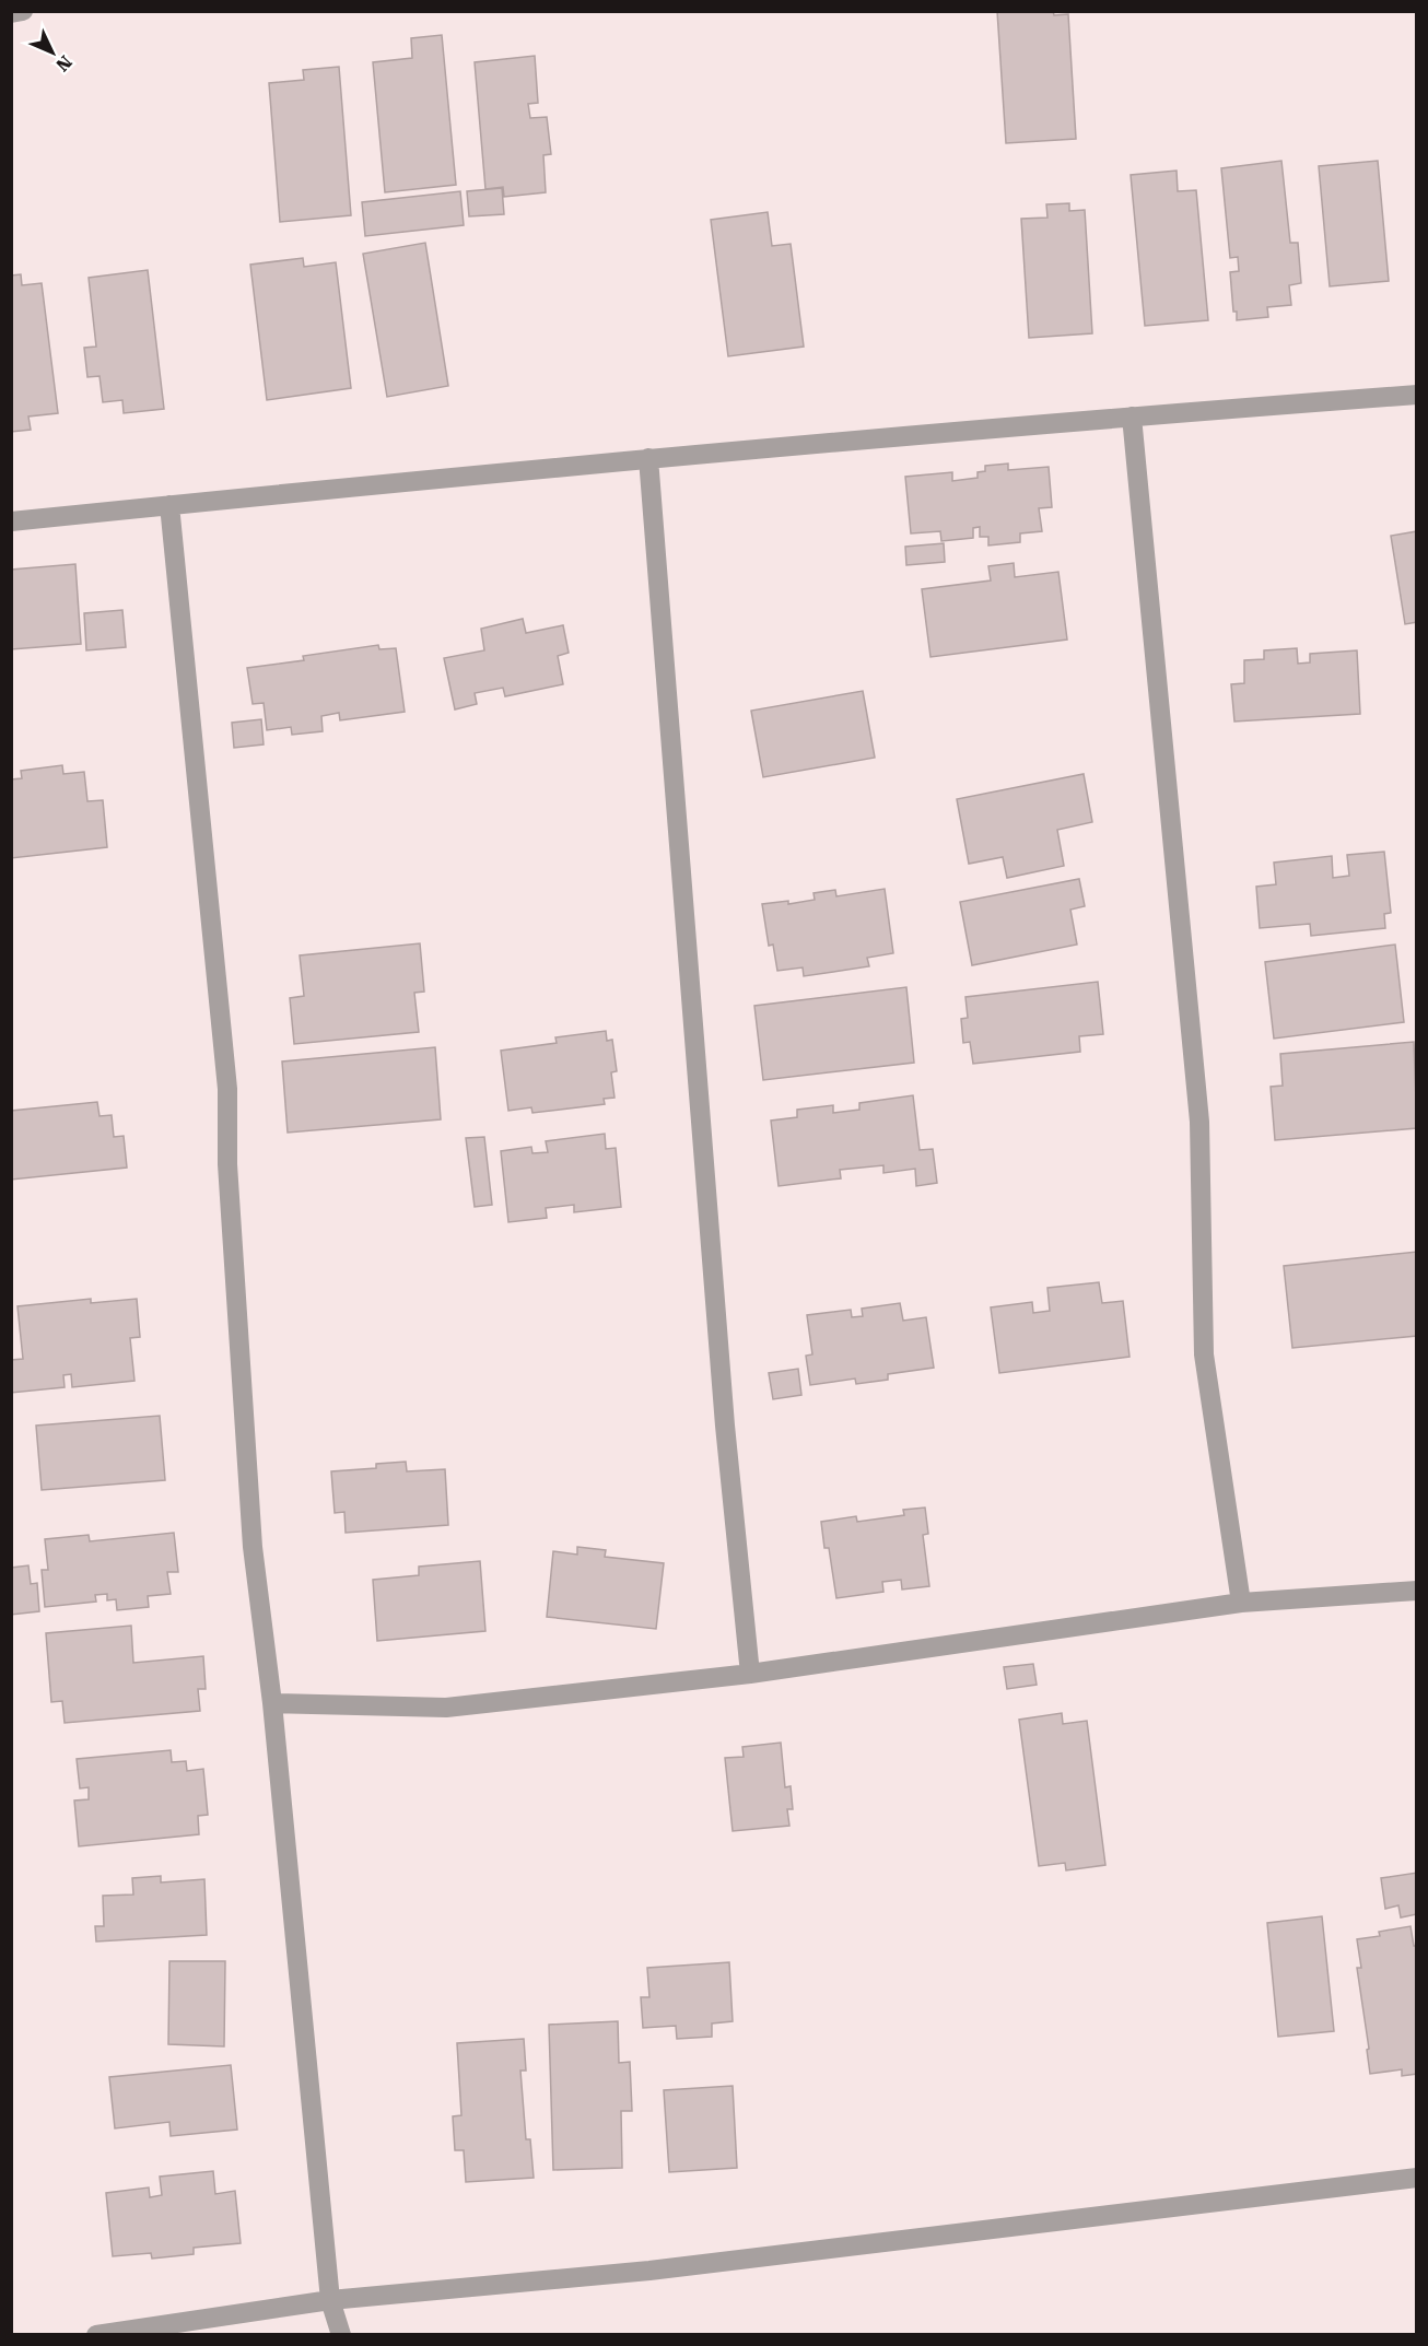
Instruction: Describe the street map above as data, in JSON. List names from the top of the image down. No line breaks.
{"north":"bottom right"}
